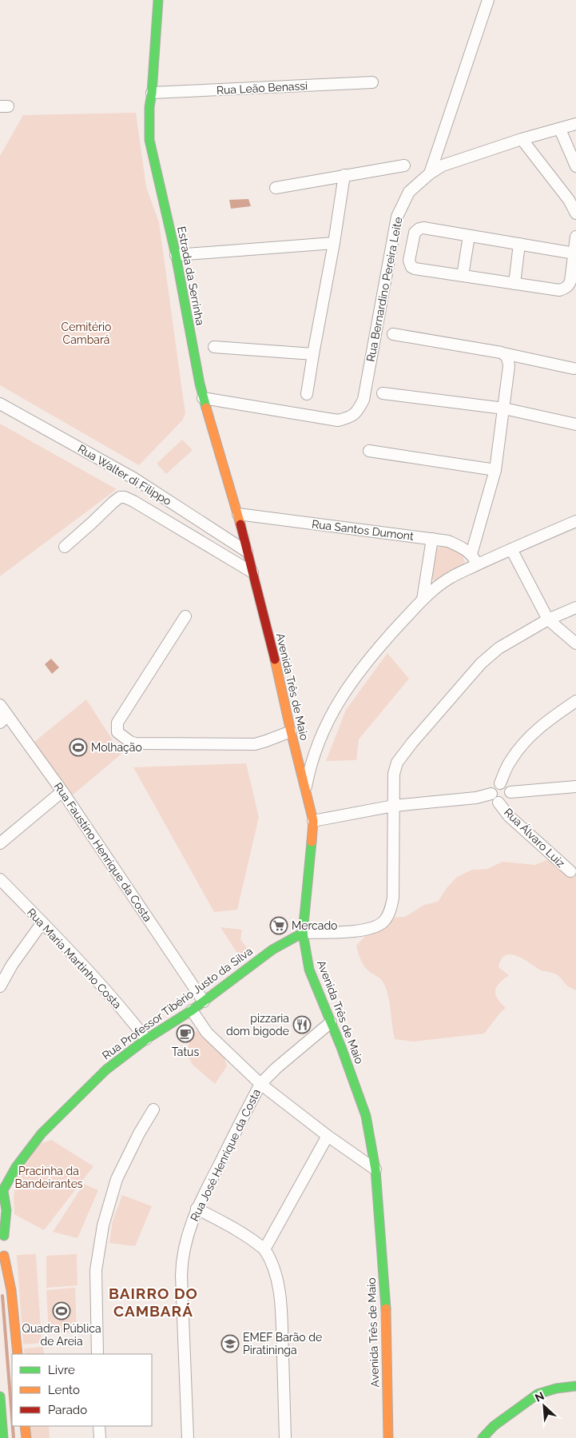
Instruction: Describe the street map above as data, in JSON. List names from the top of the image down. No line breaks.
{"streets":{"street":["Rua Leão Benassi","Estrada da Serrinha","Rua Bernardino Pereira Leite","Rua Walter di Filippo","Rua Santos Dumont","Avenida Três de Maio","Rua Álvaro Luiz","Rua Faustino Henrique da Costa","Rua Maria Martinho Costa","Rua Professor Tibério Justo da Silva","Rua José Henrique da Costa"]},"crossings":[["Rua Leão Benassi","Estrada da Serrinha"],["Estrada da Serrinha","Rua Bernardino Pereira Leite"],["Estrada da Serrinha","Rua Walter di Filippo"],["Estrada da Serrinha","Rua Santos Dumont"],["Estrada da Serrinha","Avenida Três de Maio"],["Rua Walter di Filippo","Avenida Três de Maio"],["Avenida Três de Maio","Rua Professor Tibério Justo da Silva"],["Avenida Três de Maio","Rua José Henrique da Costa"],["Rua Faustino Henrique da Costa","Rua Professor Tibério Justo da Silva"],["Rua Maria Martinho Costa","Rua Professor Tibério Justo da Silva"]],"districts":["BAIRRO DO CAMBARÁ"],"parks":["Cemitério Cambará","Pracinha da Bandeirantes"],"places":{"sports":["Molhação","Quadra Pública de Areia"],"supermarket":["Mercado"],"restaurant":["pizzaria dom bigode"],"cafe":["Tatus"],"school or university":["EMEF Barão de Piratininga"]},"legend":["Livre","Lento","Parado"],"north":"top left"}
